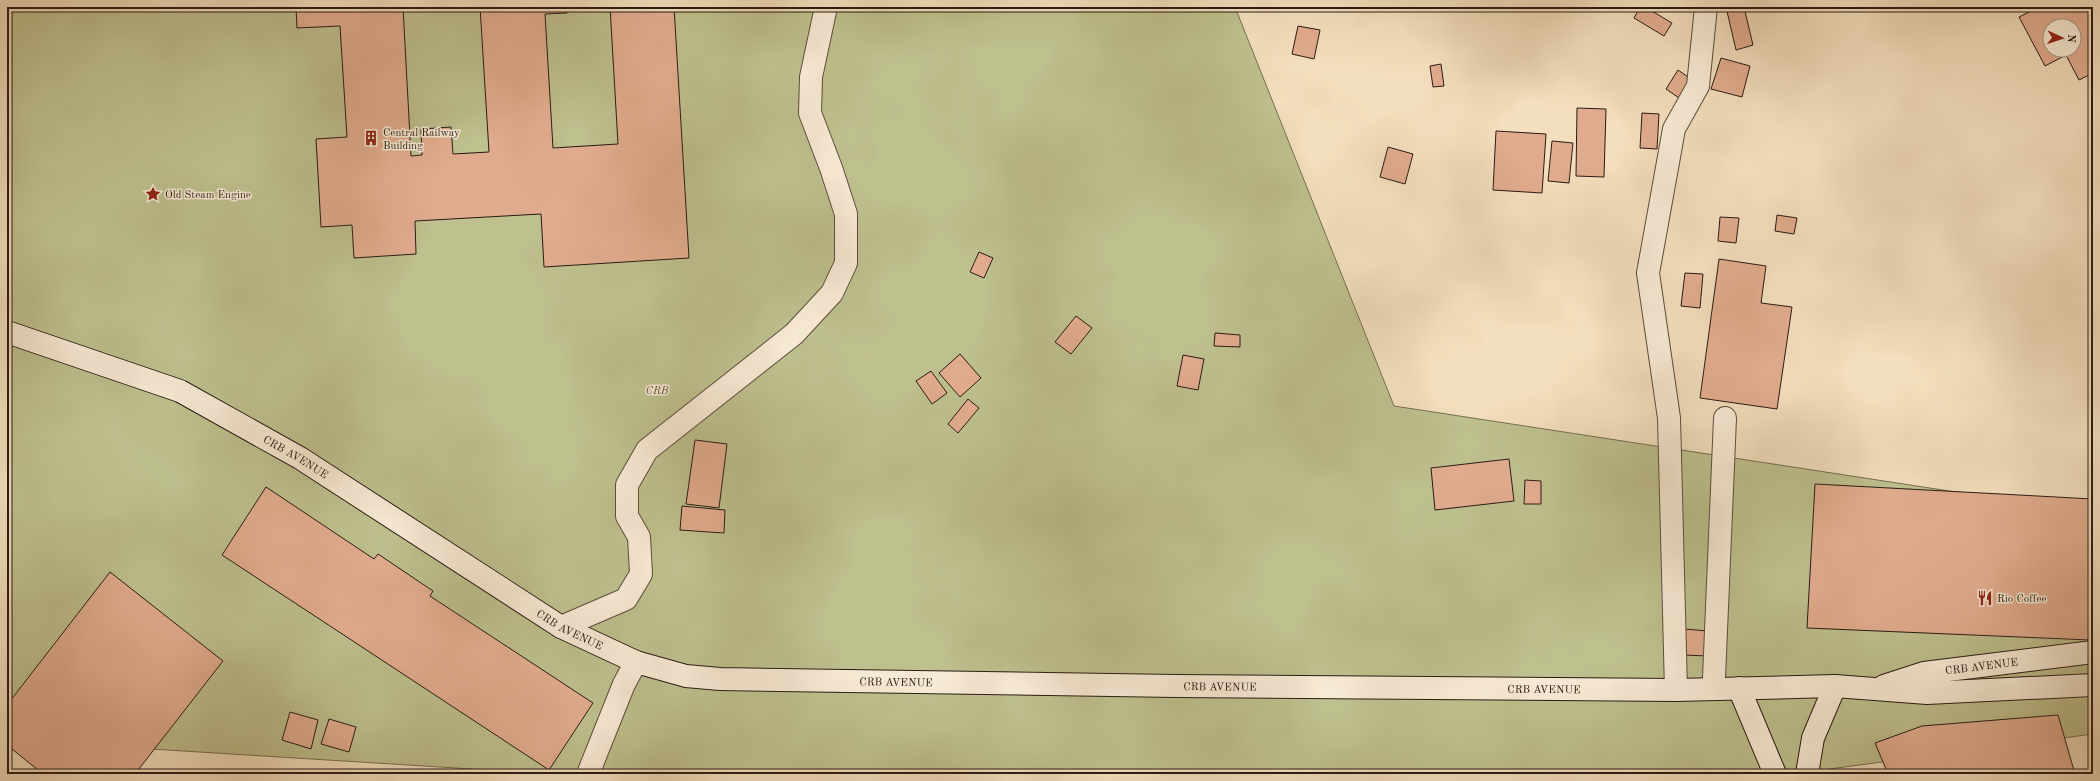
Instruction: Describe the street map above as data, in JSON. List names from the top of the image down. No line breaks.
{"streets":{"main road":["CRB AVENUE"]},"parks":["CRB"],"places":{"building":["Central Railway Building"],"place":["Old Steam Engine"],"restaurant":["Rio Coffee"]},"north":"right"}
